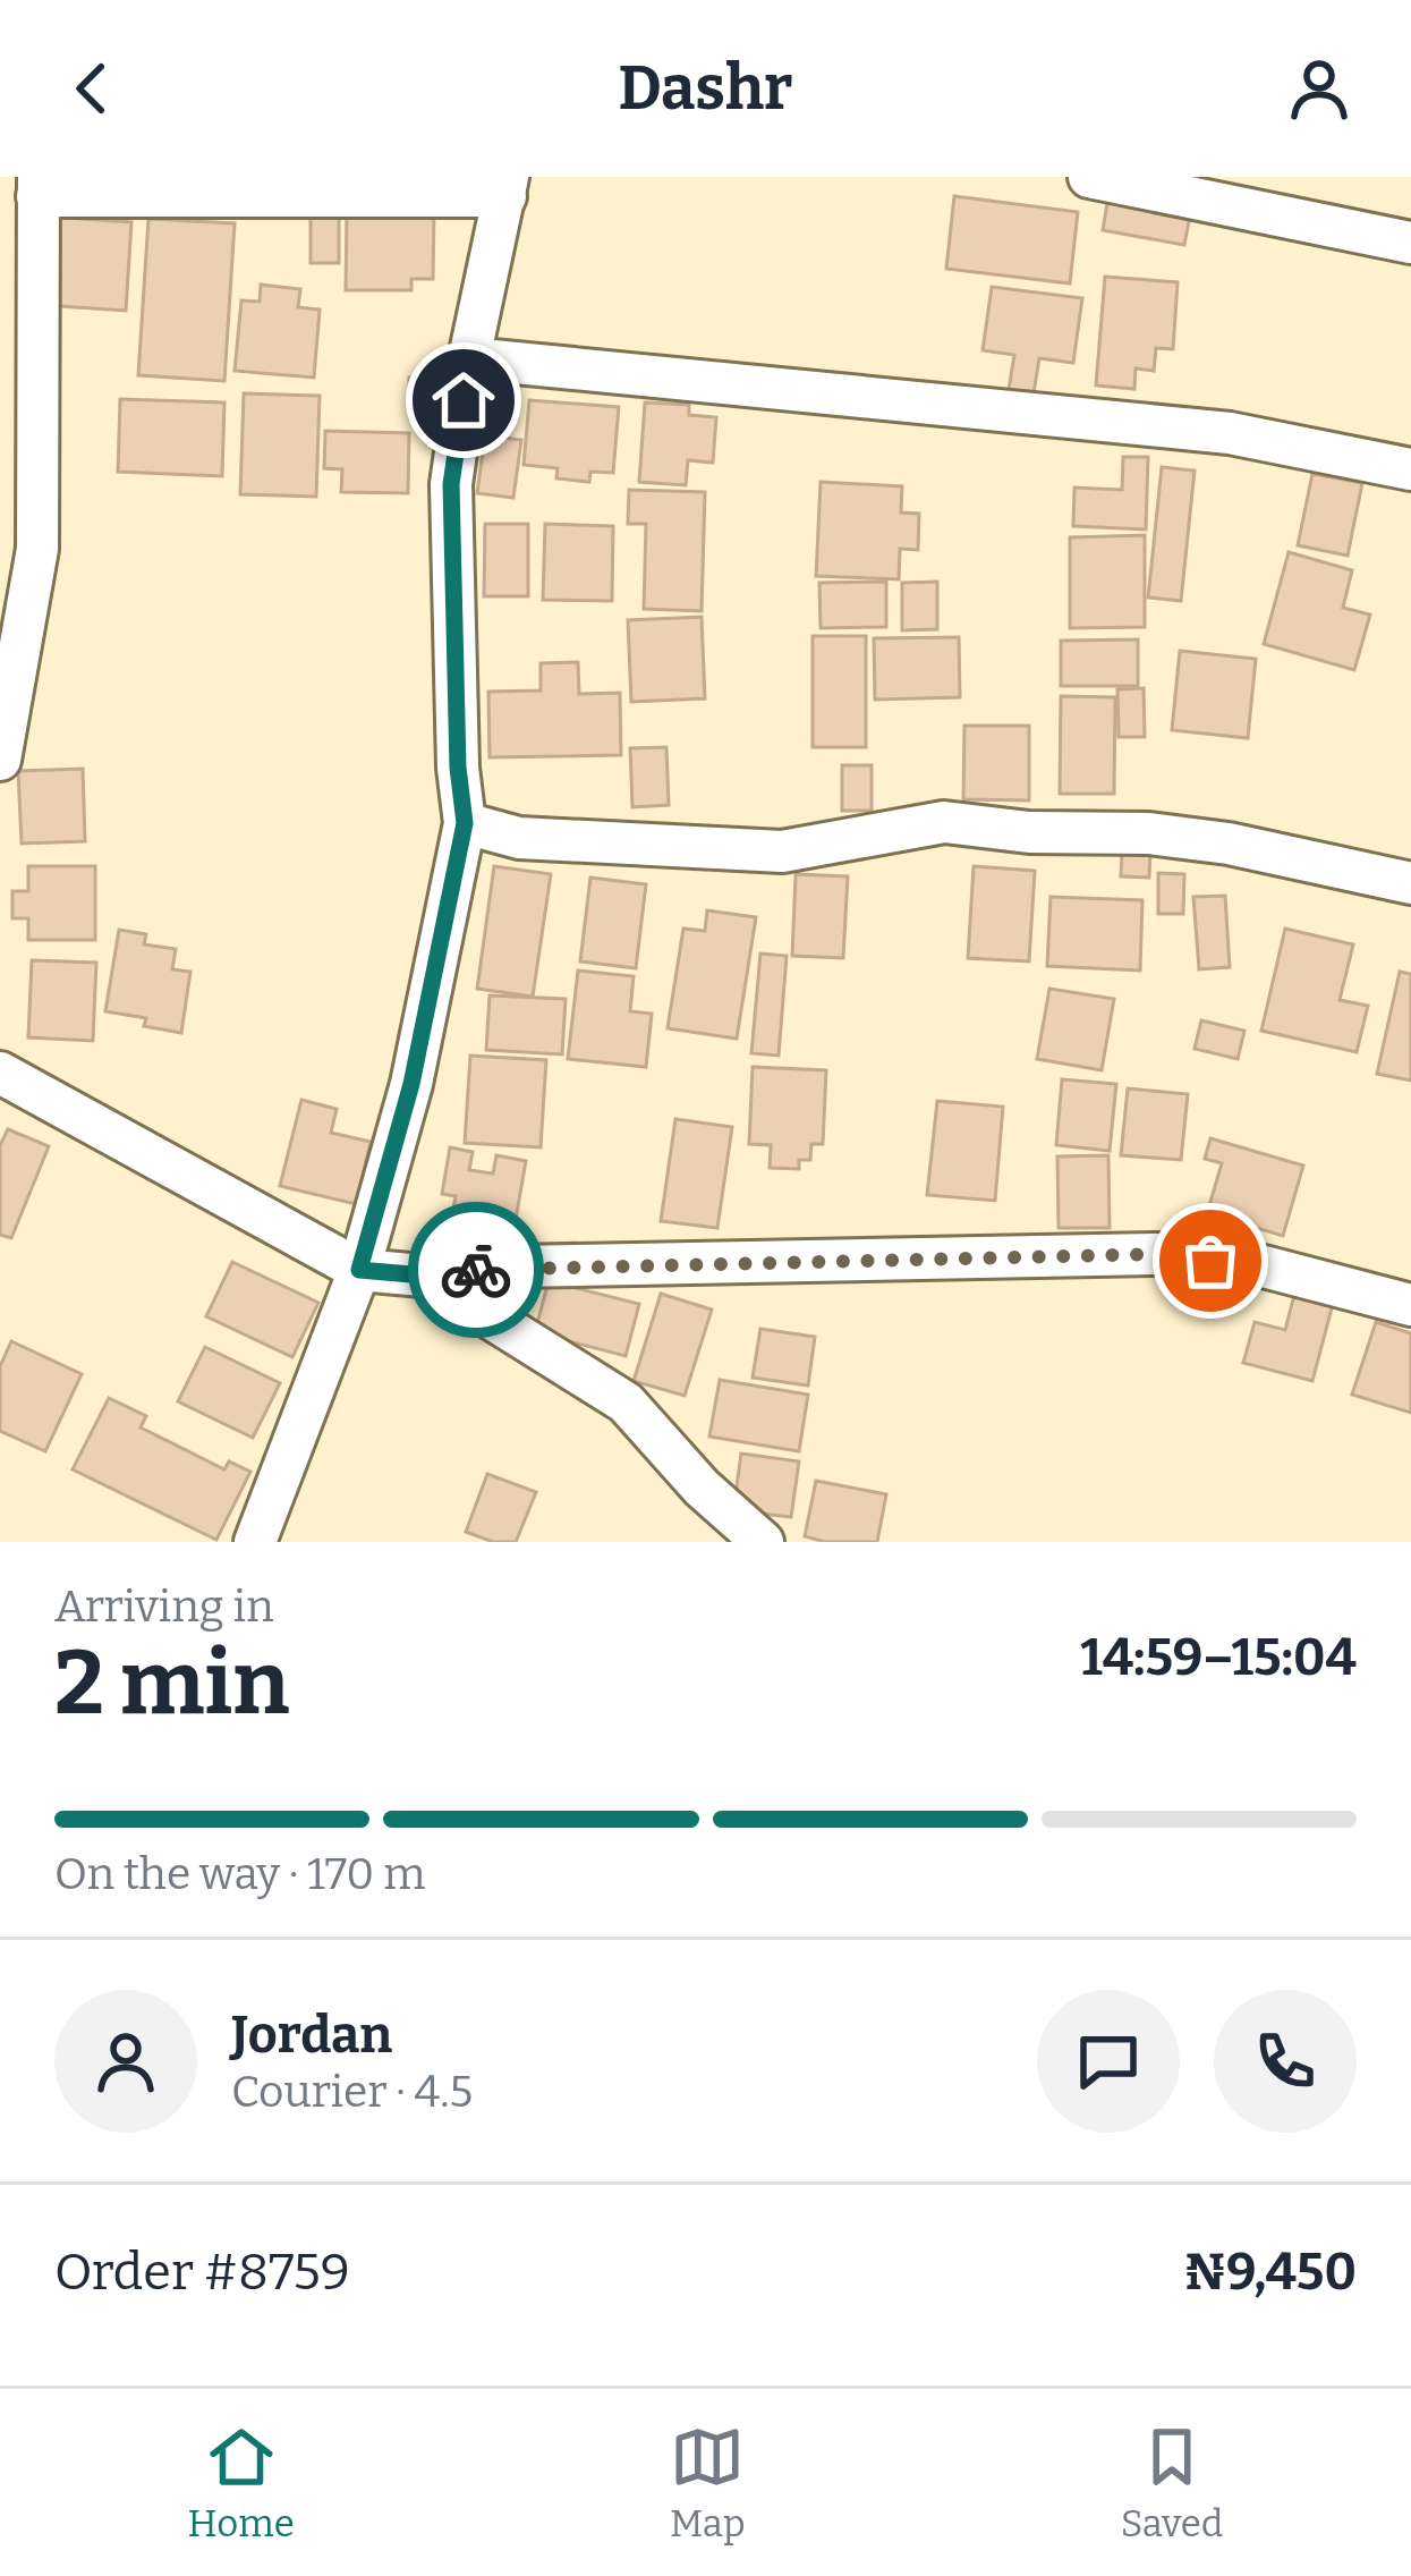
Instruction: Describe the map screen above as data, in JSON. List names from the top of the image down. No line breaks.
{"page":{"header":"Dashr","heading":["2 min","Arriving in","14:59–15:04"],"panel":["Jordan","Courier · 4.5","Order #8759","₦9,450"],"bar":"On the way · 170 m","tabs":["Home","Map","Saved"]}}
